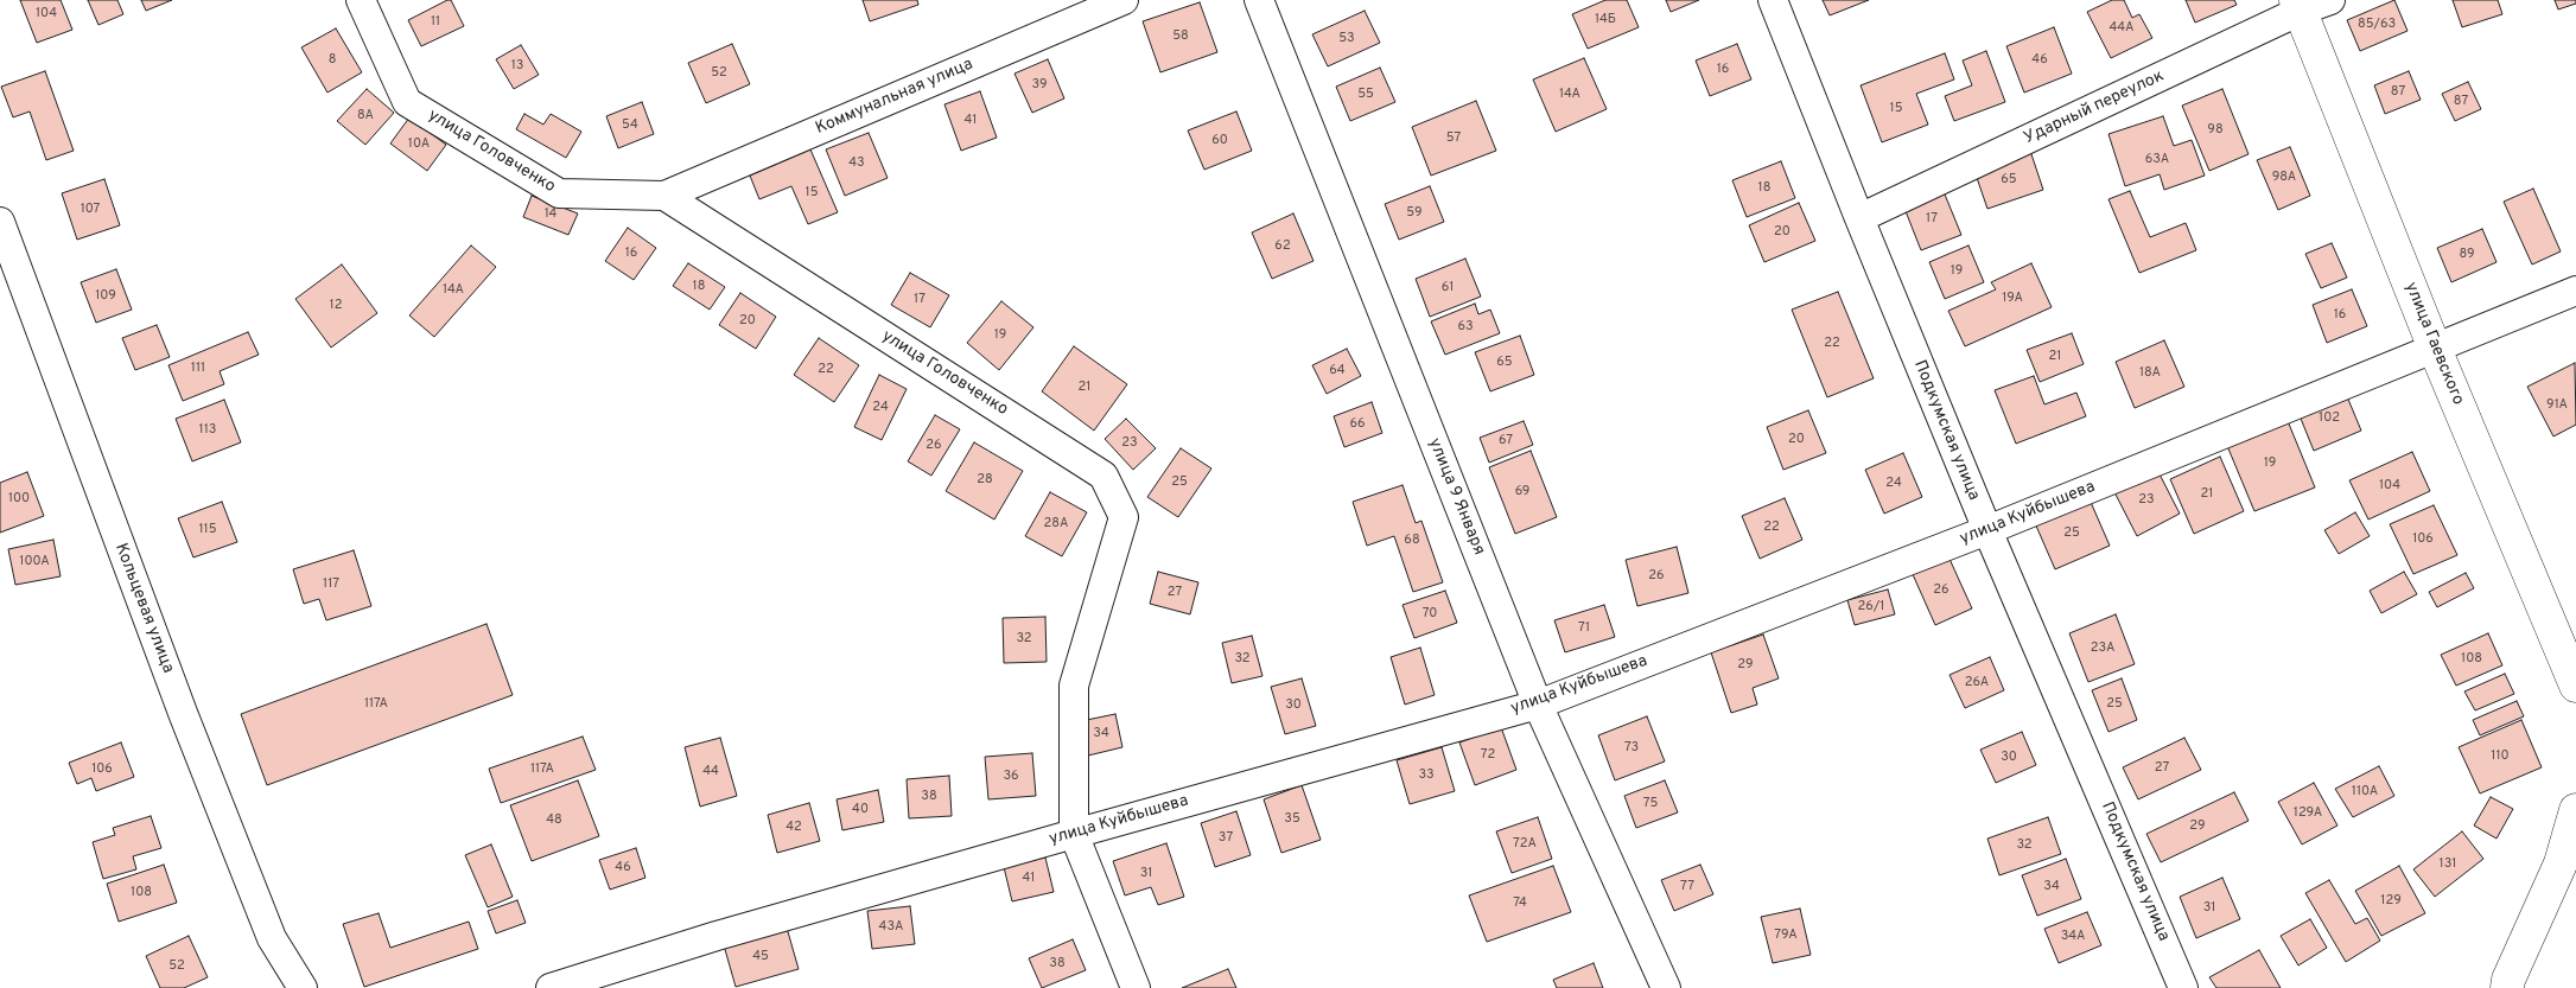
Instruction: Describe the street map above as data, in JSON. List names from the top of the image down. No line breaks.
{"streets":{"main road":["улица Гаевского"],"street":["Коммунальная улица","Ударный переулок","улица Головченко","Подкумская улица","улица 9 Января","улица Куйбышева","Кольцевая улица"]},"crossings":[["Коммунальная улица","улица Головченко"],["Ударный переулок","улица Гаевского"],["Ударный переулок","Подкумская улица"],["улица Головченко","улица Куйбышева"],["улица Гаевского","улица Куйбышева"],["Подкумская улица","улица Куйбышева"],["улица 9 Января","улица Куйбышева"]],"house_numbers":["104","14Б","11","85/63","44А","58","53","8","46","13","16","52","39","87","55","14А","87","15","8А","41","54","98","57","60","10А","63А","43","98А","65","18","15","107","59","14","17","20","62","16","89","19","18","61","14А","109","19А","17","12","16","20","63","19","22","21","65","111","22","64","18А","21","91А","24","102","66","113","20","67","23","26","19","28","25","24","104","69","21","100","23","28А","22","115","25","106","68","100А","26","117","26","27","26/1","70","71","32","23А","32","108","29","26А","117А","25","30","34","73","72","110","30","27","106","117А","44","33","36","110А","38","75","40","129А","35","48","29","42","37","72А","32","131","46","31","41","77","34","108","129","74","31","43А","79А","34А","45","38","52"]}
